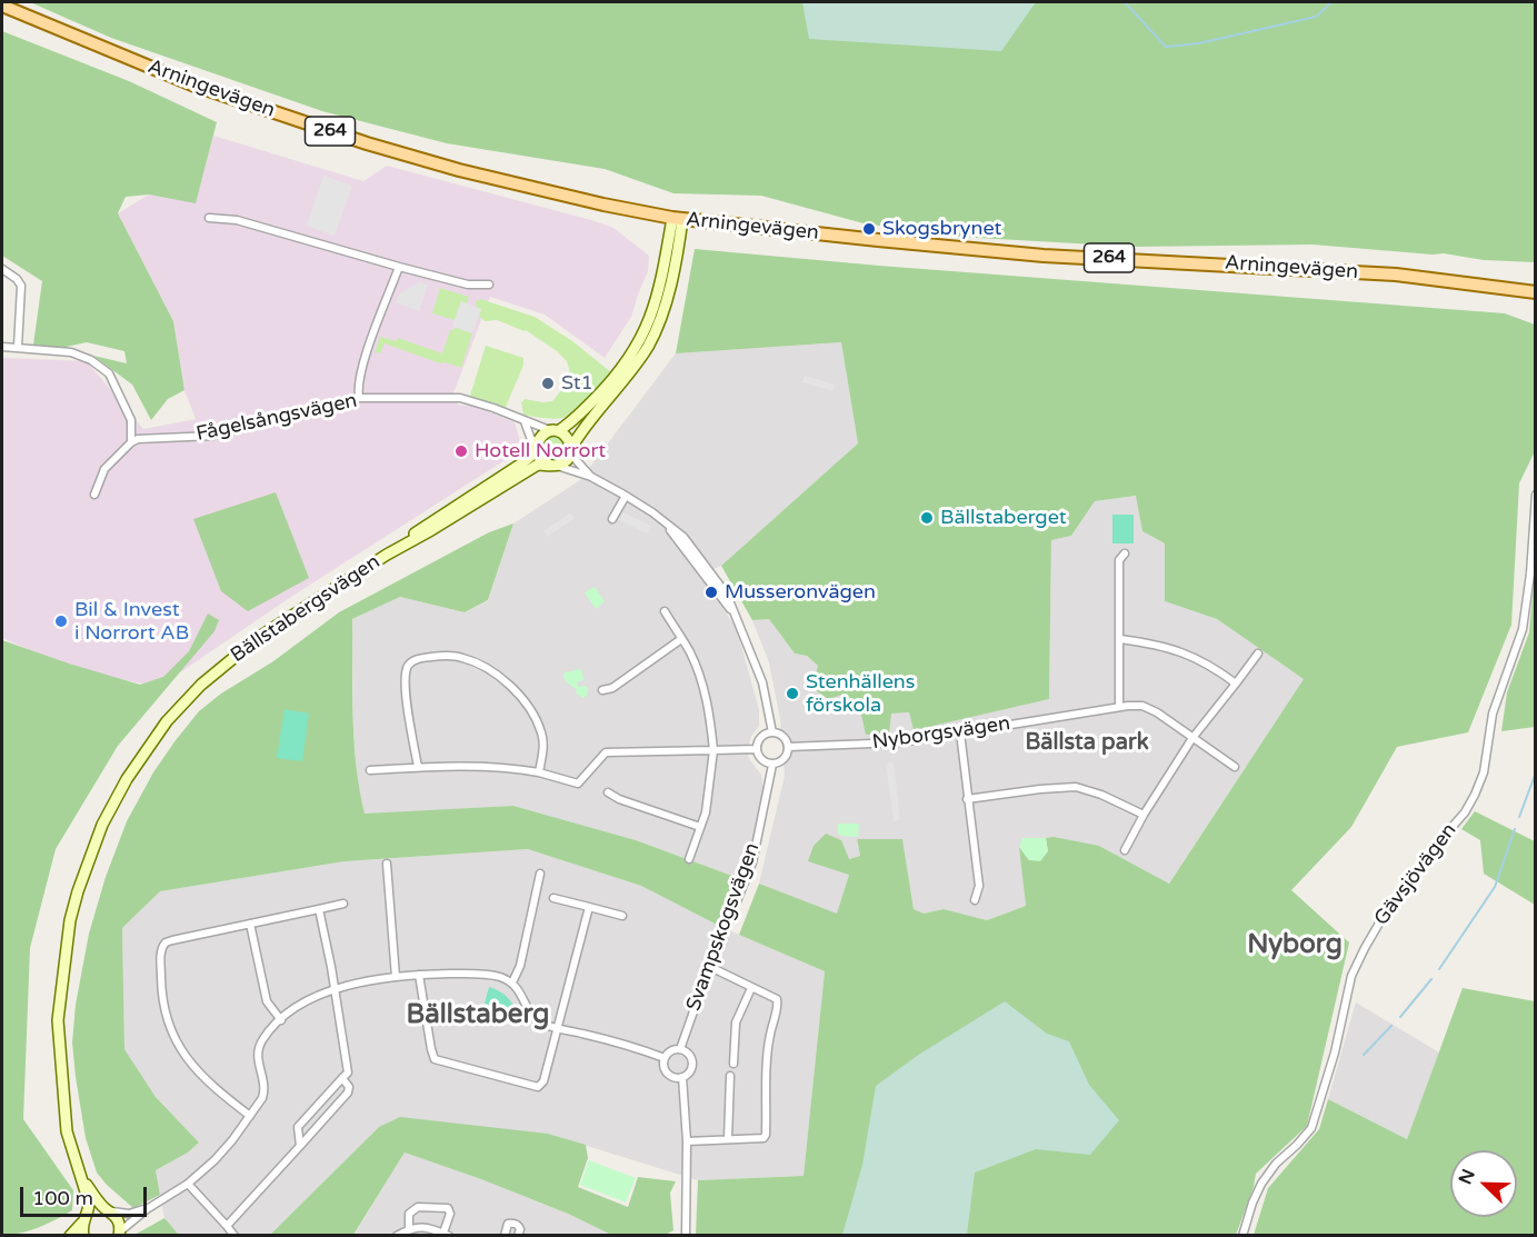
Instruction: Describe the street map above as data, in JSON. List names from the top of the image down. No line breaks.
{"streets":{"main road":["Arningevägen","264"],"street":["Fågelsångsvägen","Bällstabergsvägen","Nyborgsvägen","Gävsjövägen","Svampskogsvägen"]},"crossings":[["Fågelsångsvägen","Bällstabergsvägen"],["Nyborgsvägen","Svampskogsvägen"]],"districts":["Bällsta park","Nyborg","Bällstaberg"],"places":["Skogsbrynet","St1","Hotell Norrort","Bällstaberget","Musseronvägen","Bil & Invest i Norrort AB","Stenhällens förskola"],"scale_bar":"100 m","north":"top left"}
